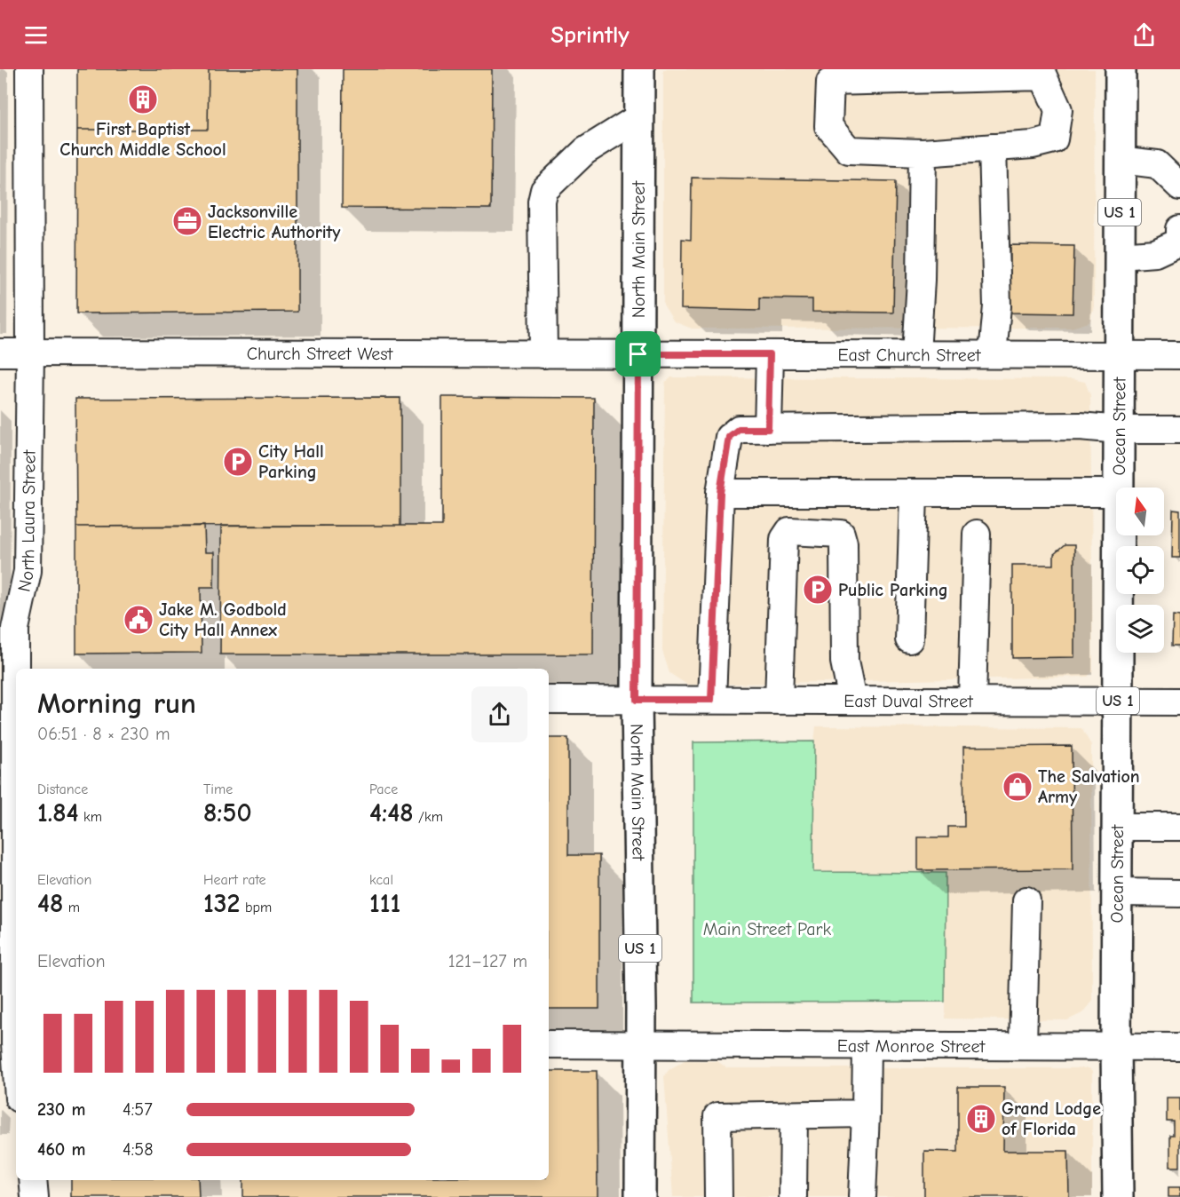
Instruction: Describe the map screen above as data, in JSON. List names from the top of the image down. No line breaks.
{"streets":{"main road":["US 1","North Main Street","Ocean Street"],"street":["Church Street West","East Church Street","North Laura Street","East Duval Street","East Monroe Street"]},"crossings":[["North Main Street","Church Street West"],["North Main Street","East Church Street"],["North Main Street","East Duval Street"],["North Main Street","East Monroe Street"],["Church Street West","East Church Street"],["Church Street West","North Laura Street"],["East Church Street","Ocean Street"],["Ocean Street","East Duval Street"],["Ocean Street","East Monroe Street"]],"parks":["Main Street Park"],"places":{"building":["First Baptist Church Middle School","Grand Lodge of Florida"],"office":["Jacksonville Electric Authority"],"parking":["City Hall Parking","Public Parking"],"public building":["Jake M. Godbold City Hall Annex"],"shop":["The Salvation Army"]},"north":"top","page":{"header":"Sprintly","heading":["Morning run","06:51 · 8 × 230 m"],"stats":[["Distance","1.84 km"],["Time","8:50"],["Pace","4:48 /km"],["Elevation","48 m"],["Heart rate","132 bpm"],["kcal","111"]],"chart":["Elevation","121–127 m"],"list":[{"name":"230 m","note":"4:57"},{"name":"460 m","note":"4:58"}]}}
